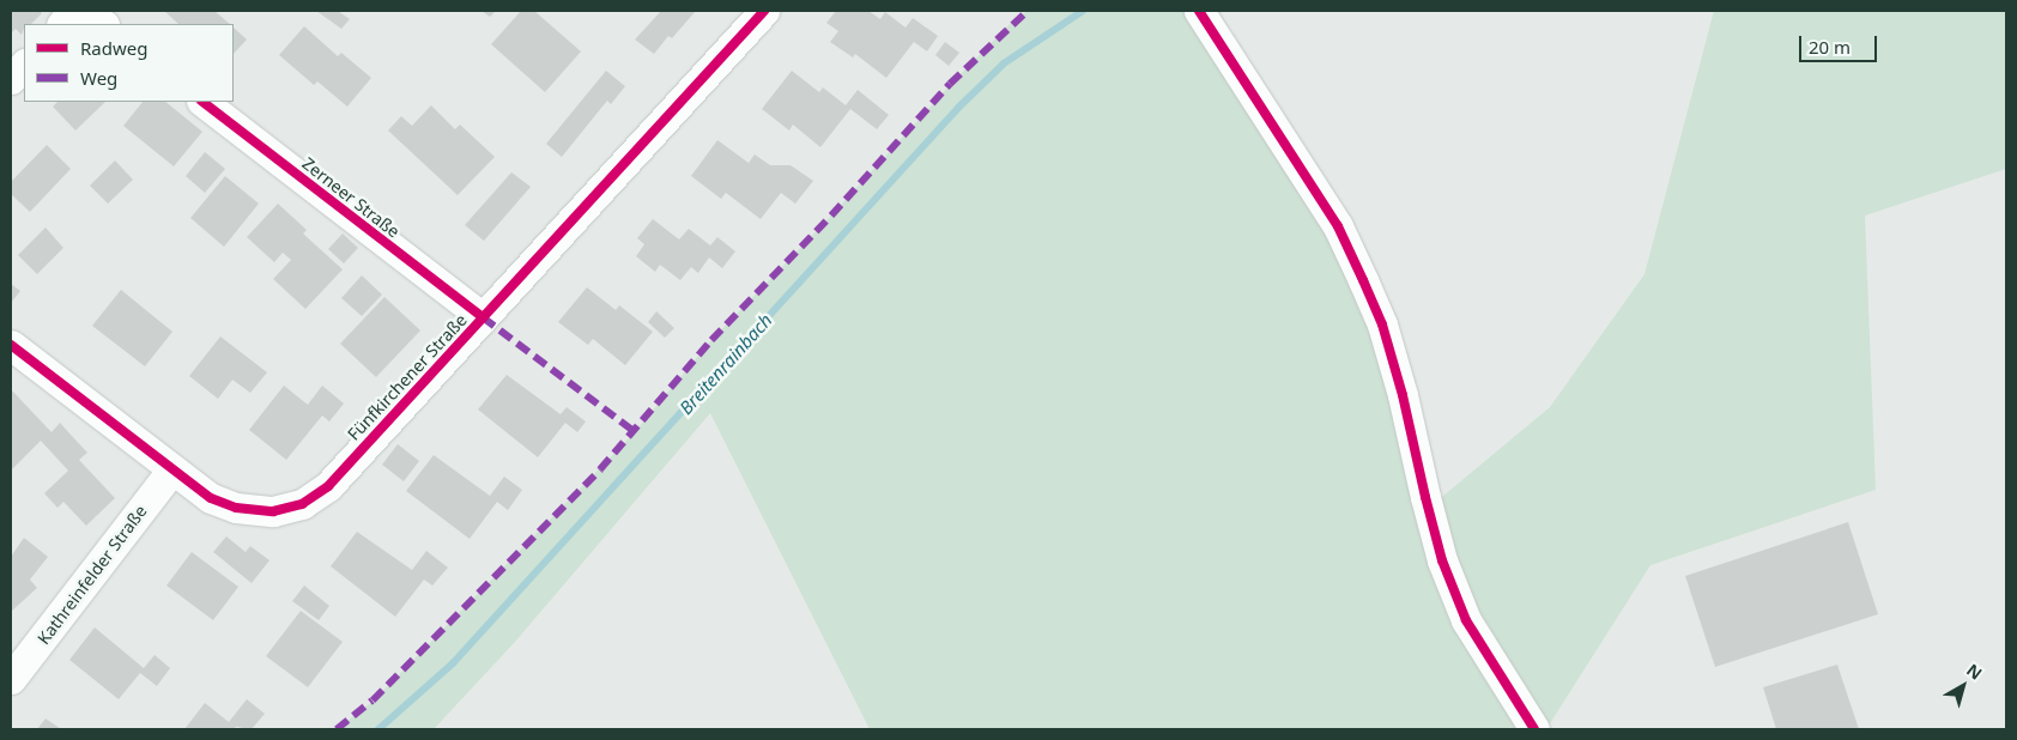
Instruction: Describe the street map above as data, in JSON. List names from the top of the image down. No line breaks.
{"streets":{"street":["Zerneer Straße","Fünfkirchener Straße","Kathreinfelder Straße"]},"crossings":[["Zerneer Straße","Fünfkirchener Straße"],["Fünfkirchener Straße","Kathreinfelder Straße"]],"water":["Breitenrainbach"],"legend":["Radweg","Weg"],"scale_bar":"20 m","north":"top right"}
